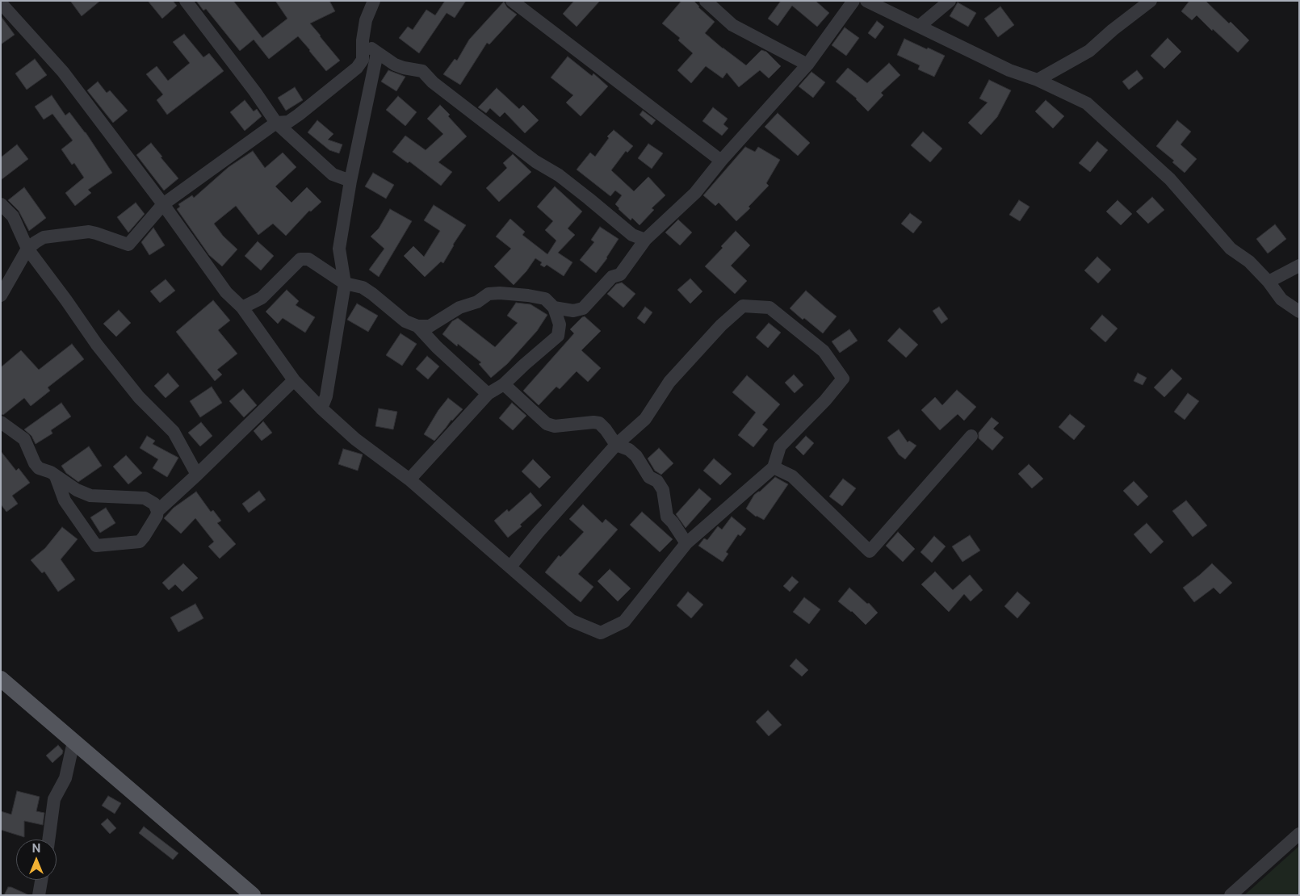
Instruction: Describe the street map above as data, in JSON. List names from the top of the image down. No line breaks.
{"north":"top"}
